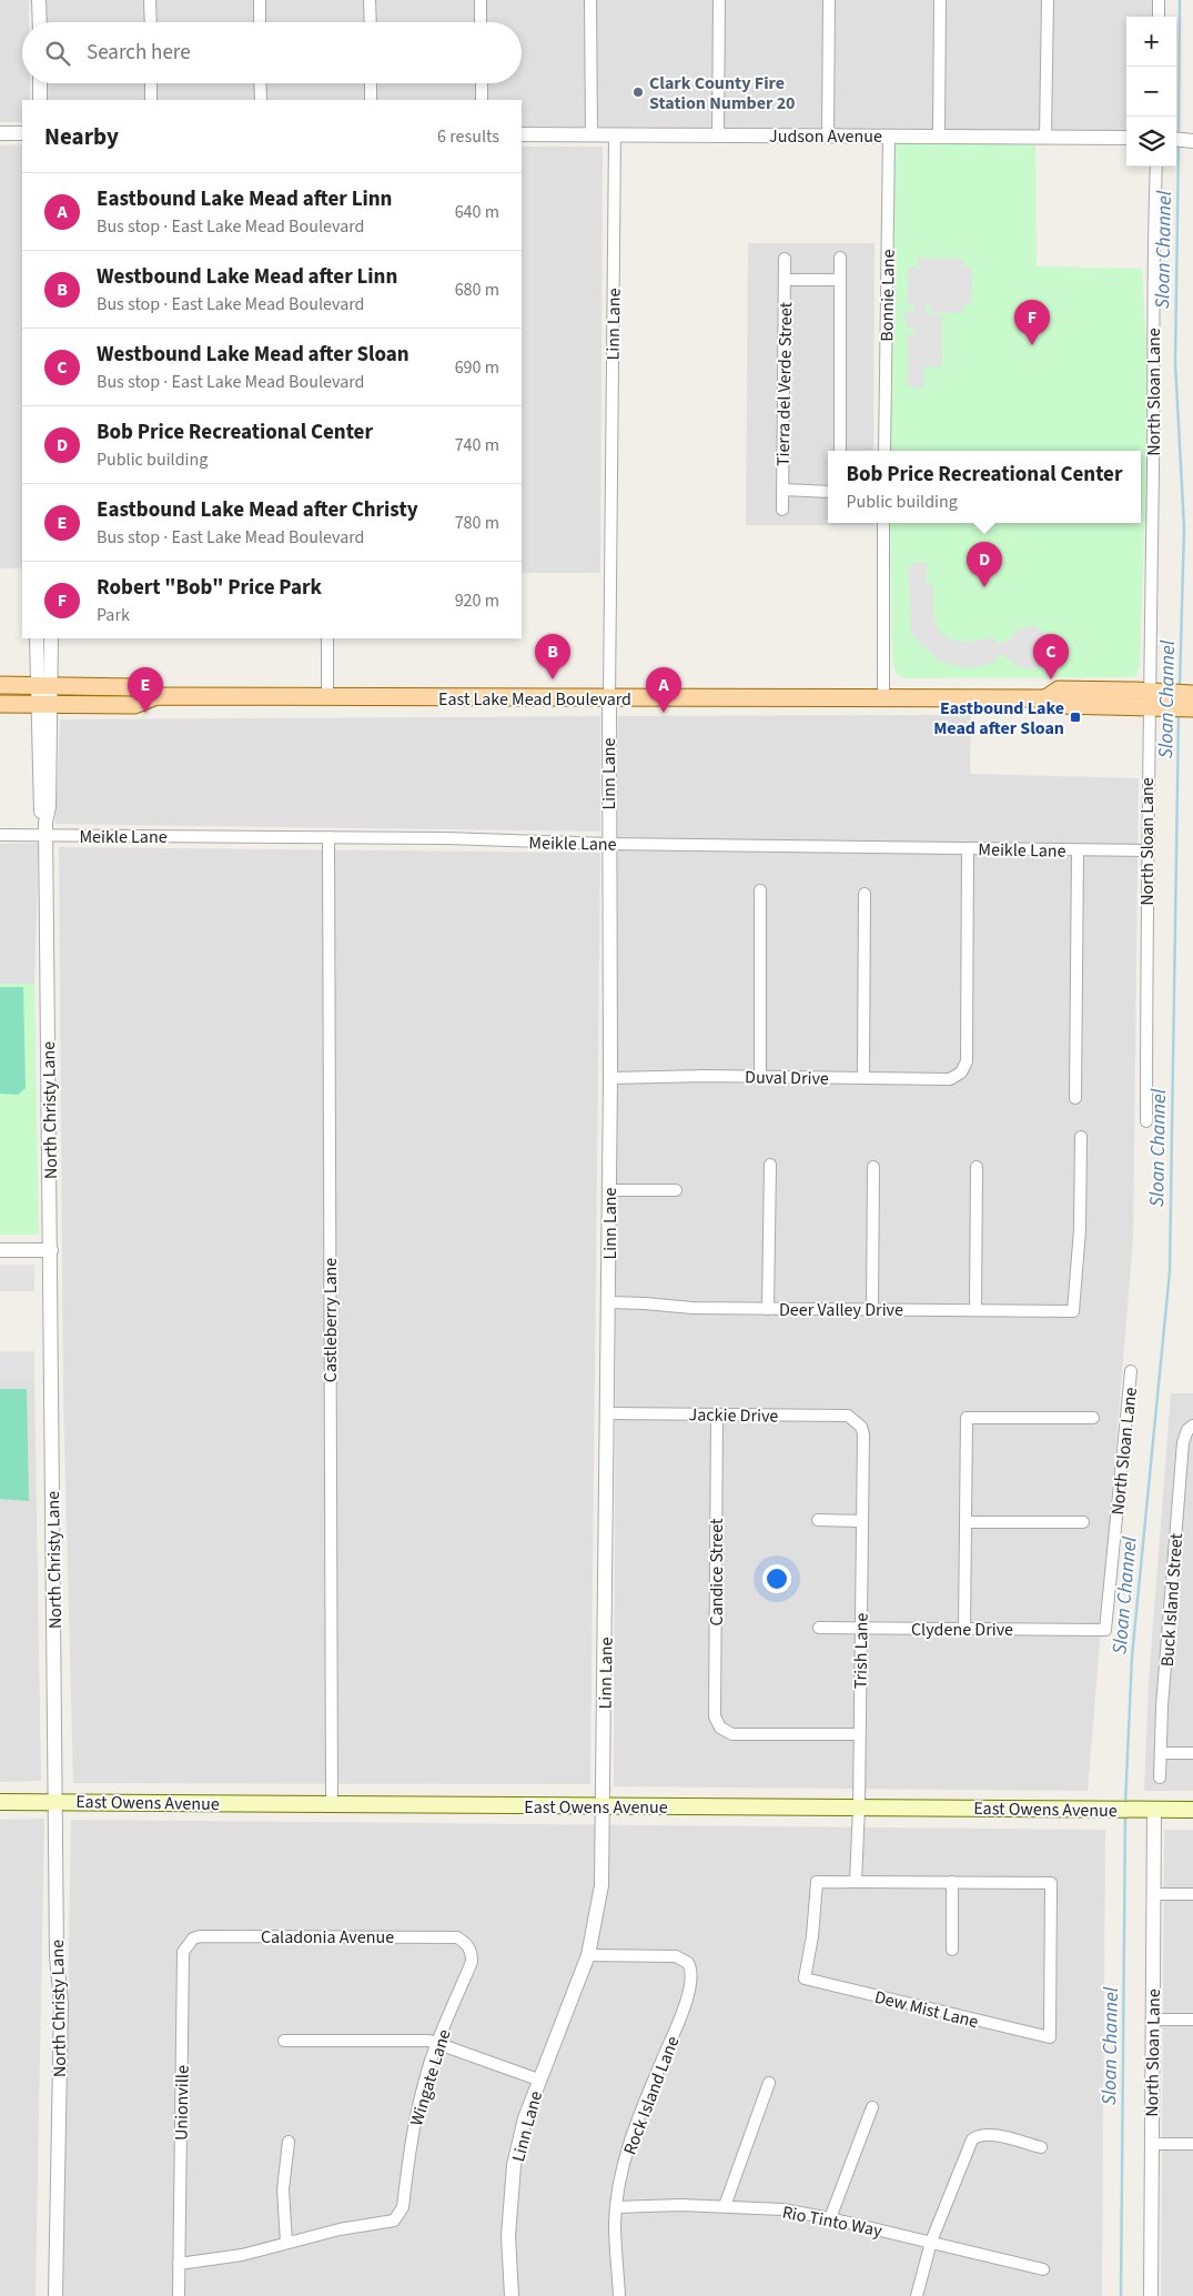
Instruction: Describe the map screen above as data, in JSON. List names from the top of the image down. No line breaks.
{"streets":{"main road":["East Lake Mead Boulevard","East Owens Avenue"],"street":["Judson Avenue","Bonnie Lane","Linn Lane","Tierra del Verde Street","North Sloan Lane","Meikle Lane","Duval Drive","North Christy Lane","Deer Valley Drive","Castleberry Lane","Jackie Drive","Candice Street","Buck Island Street","Clydene Drive","Trish Lane","Caladonia Avenue","Dew Mist Lane","Wingate Lane","Rock Island Lane","Unionville","Rio Tinto Way"]},"crossings":[["Judson Avenue","Bonnie Lane"],["Judson Avenue","Linn Lane"],["Linn Lane","East Lake Mead Boulevard"],["Linn Lane","Meikle Lane"],["Linn Lane","Duval Drive"],["Linn Lane","Deer Valley Drive"],["Linn Lane","Jackie Drive"],["Linn Lane","East Owens Avenue"],["Linn Lane","Rock Island Lane"],["North Sloan Lane","East Lake Mead Boulevard"],["North Sloan Lane","Meikle Lane"],["North Sloan Lane","Clydene Drive"],["North Sloan Lane","East Owens Avenue"],["East Lake Mead Boulevard","North Christy Lane"],["Meikle Lane","Duval Drive"],["Meikle Lane","North Christy Lane"],["Meikle Lane","Castleberry Lane"],["North Christy Lane","East Owens Avenue"],["Castleberry Lane","East Owens Avenue"],["Jackie Drive","Candice Street"],["Jackie Drive","Trish Lane"],["Candice Street","Trish Lane"],["Clydene Drive","Trish Lane"],["Trish Lane","East Owens Avenue"],["Trish Lane","Dew Mist Lane"],["Caladonia Avenue","Wingate Lane"],["Caladonia Avenue","Unionville"],["Rock Island Lane","Rio Tinto Way"]],"water":["Sloan Channel"],"places":{"other":["Clark County Fire Station Number 20"],"transit":["Eastbound Lake Mead after Sloan"]},"page":{"map_buttons":["+","−"],"search":"Search here","heading":["Nearby","6 results"],"list":[{"mark":"A","name":"Eastbound Lake Mead after Linn","note":"Bus stop · East Lake Mead Boulevard","value":"640 m"},{"mark":"B","name":"Westbound Lake Mead after Linn","note":"Bus stop · East Lake Mead Boulevard","value":"680 m"},{"mark":"C","name":"Westbound Lake Mead after Sloan","note":"Bus stop · East Lake Mead Boulevard","value":"690 m"},{"mark":"D","name":"Bob Price Recreational Center","note":"Public building","value":"740 m"},{"mark":"E","name":"Eastbound Lake Mead after Christy","note":"Bus stop · East Lake Mead Boulevard","value":"780 m"},{"mark":"F","name":"Robert \"Bob\" Price Park","note":"Park","value":"920 m"}],"pins":["F","D","B","C","A","E"],"popup":["Bob Price Recreational Center","Public building"]}}
